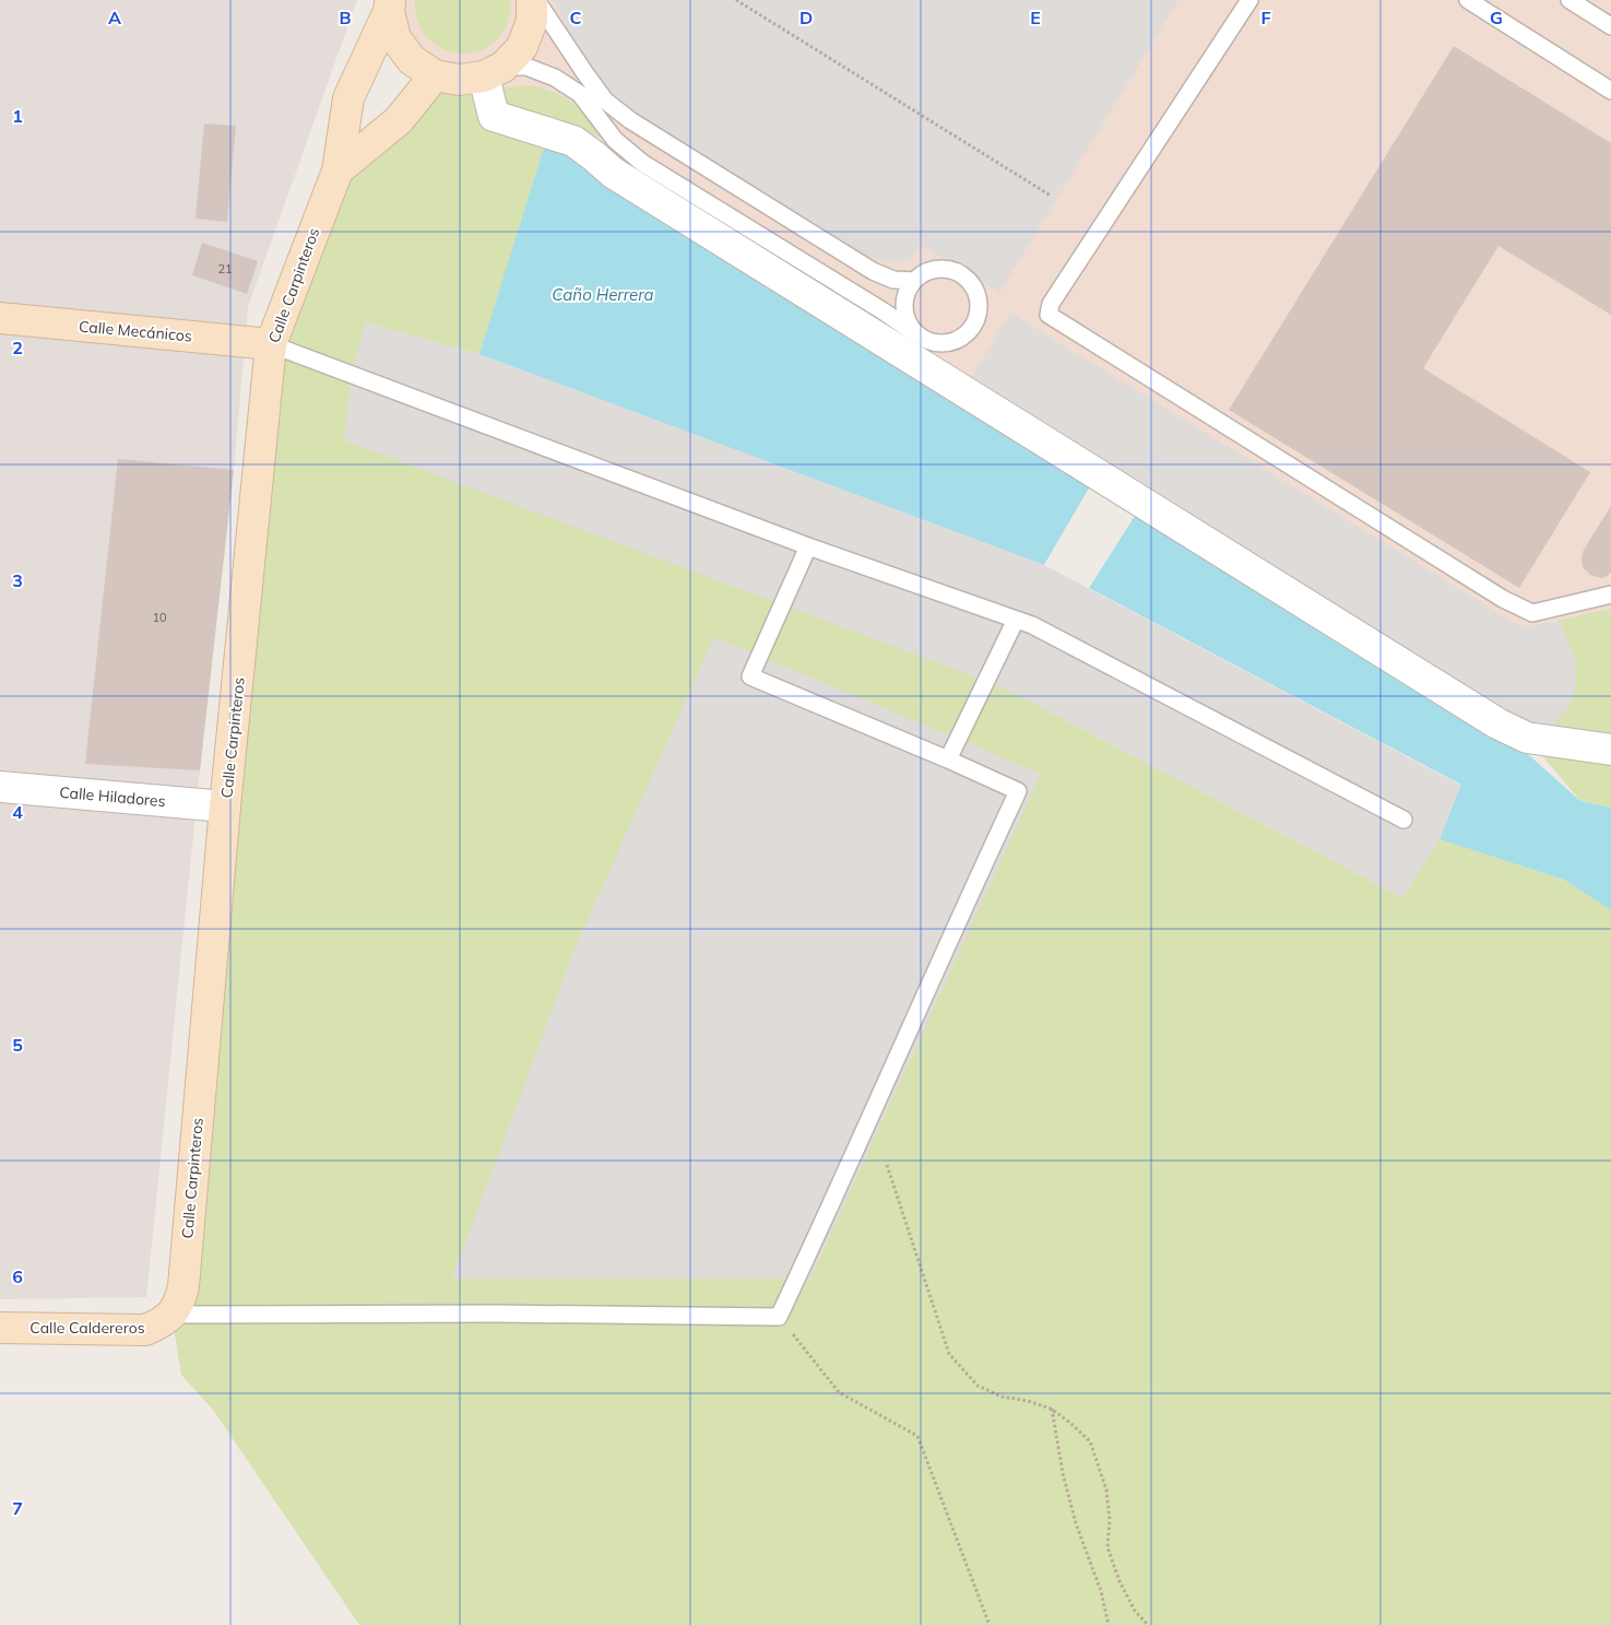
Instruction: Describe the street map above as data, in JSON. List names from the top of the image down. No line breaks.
{"streets":{"street":["Calle Carpinteros","Calle Mecánicos","Calle Hiladores","Calle Caldereros"]},"crossings":[["Calle Carpinteros","Calle Mecánicos"],["Calle Carpinteros","Calle Hiladores"],["Calle Carpinteros","Calle Caldereros"]],"water":["Caño Herrera"],"house_numbers":["21","10"],"grid":{"columns":["A","B","C","D","E","F","G"],"rows":["1","2","3","4","5","6","7"]}}
